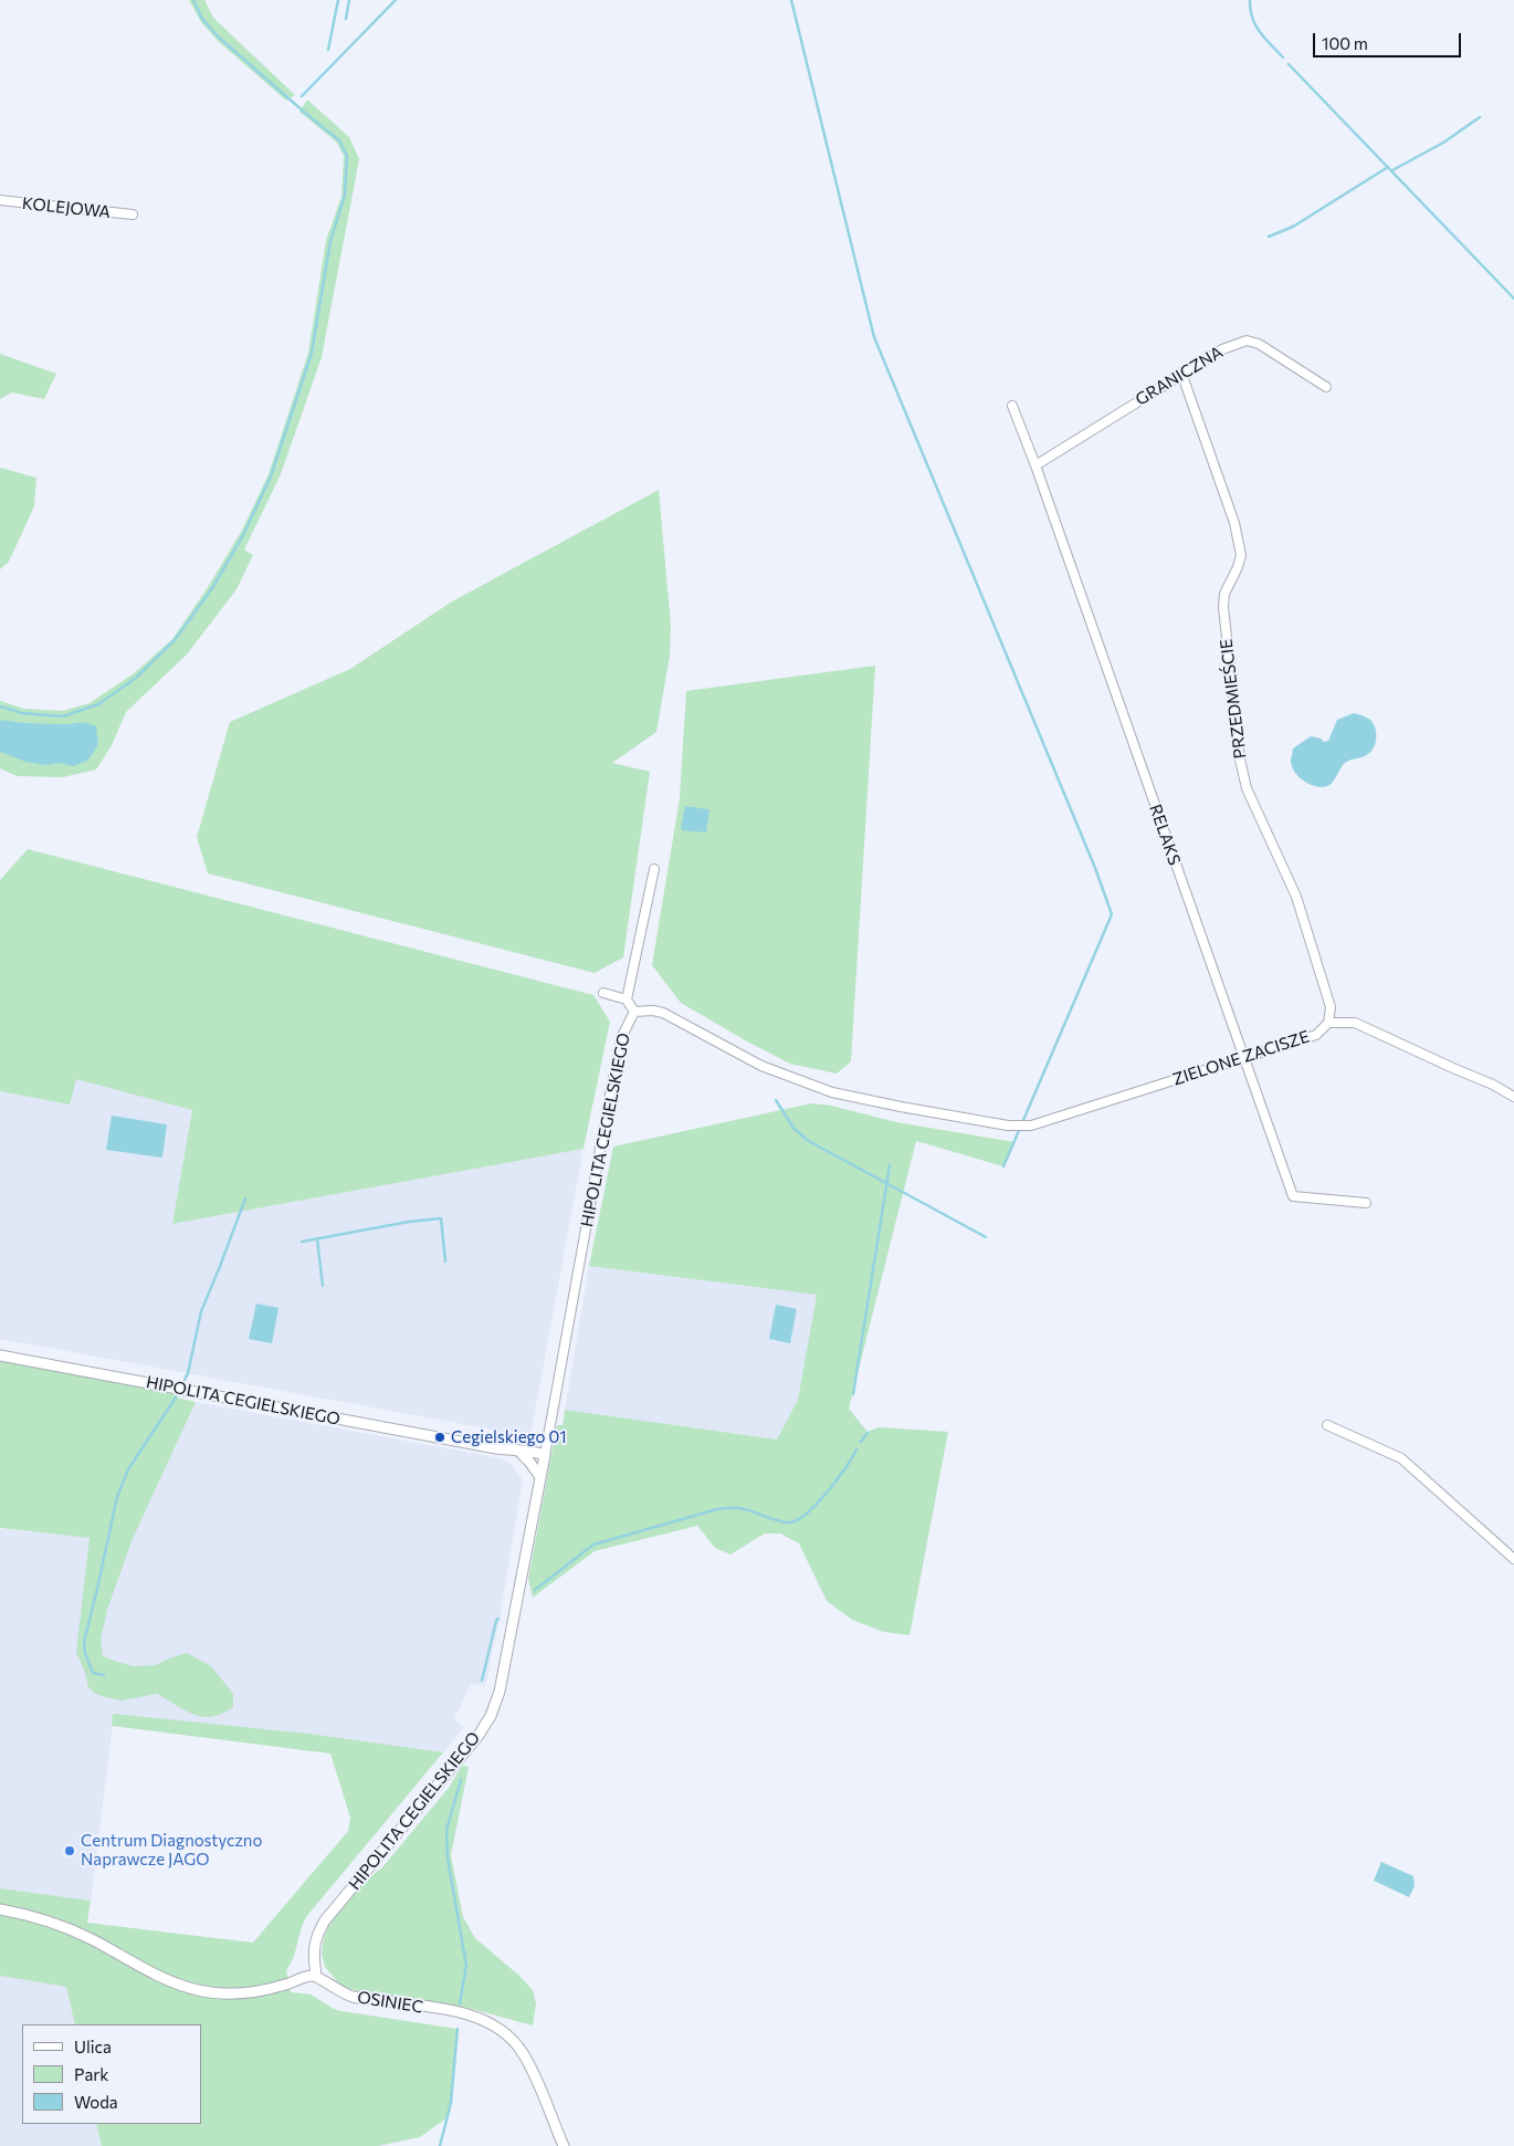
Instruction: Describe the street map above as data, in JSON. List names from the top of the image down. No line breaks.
{"streets":{"street":["KOLEJOWA","GRANICZNA","PRZEDMIEŚCIE","RELAKS","ZIELONE ZACISZE","HIPOLITA CEGIELSKIEGO","OSINIEC"]},"crossings":[["GRANICZNA","PRZEDMIEŚCIE"],["GRANICZNA","RELAKS"],["PRZEDMIEŚCIE","ZIELONE ZACISZE"],["RELAKS","ZIELONE ZACISZE"],["ZIELONE ZACISZE","HIPOLITA CEGIELSKIEGO"],["HIPOLITA CEGIELSKIEGO","OSINIEC"]],"places":["Cegielskiego 01","Centrum Diagnostyczno Naprawcze JAGO"],"legend":["Ulica","Park","Woda"],"scale_bar":"100 m"}
